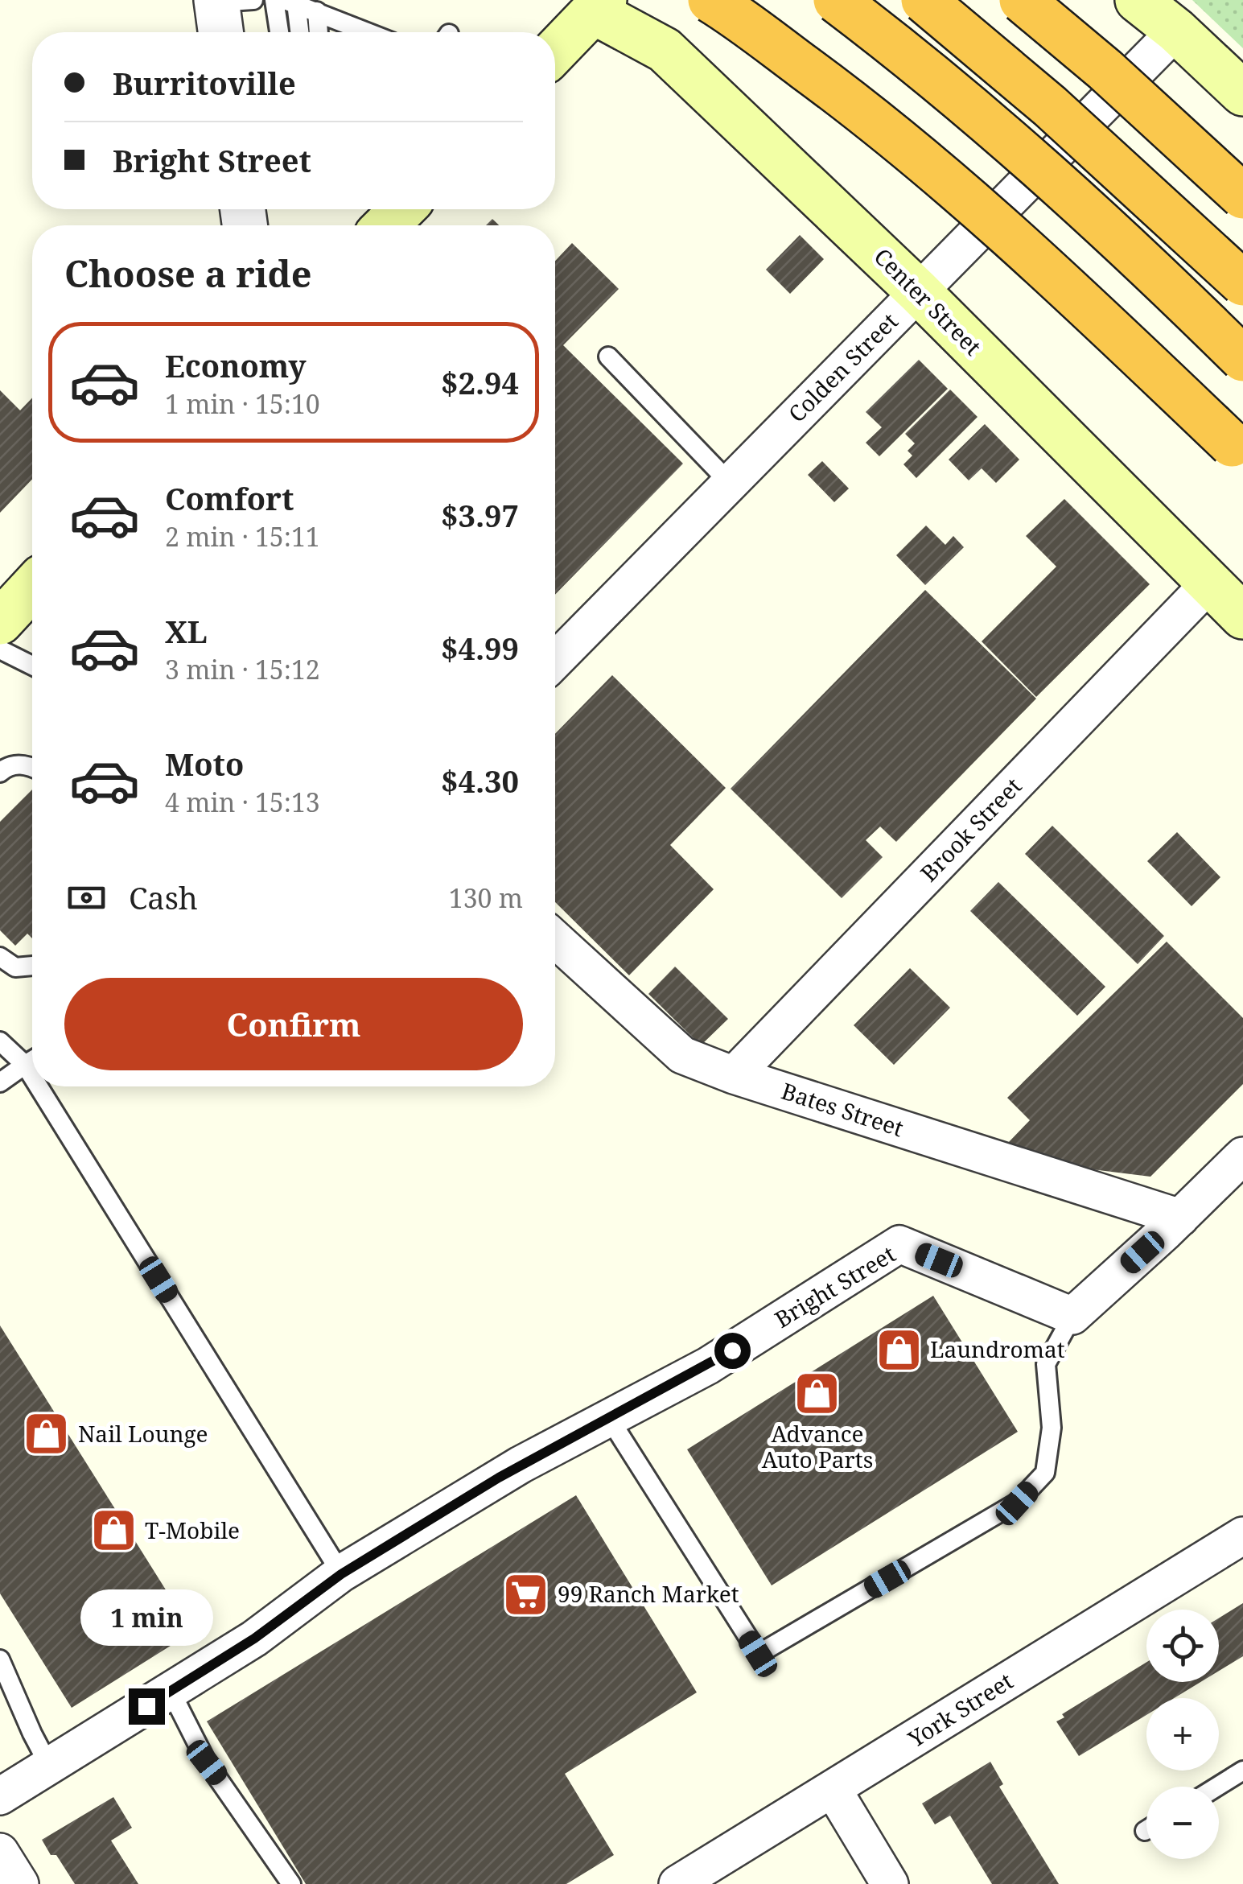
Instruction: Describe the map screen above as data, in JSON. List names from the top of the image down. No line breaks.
{"streets":{"main road":["Center Street"],"street":["Colden Street","Brook Street","Bates Street","Bright Street","York Street"]},"crossings":[["Center Street","Colden Street"],["Center Street","Brook Street"],["Brook Street","Bates Street"]],"places":{"shop":["Laundromat","Advance Auto Parts","Nail Lounge","T-Mobile"],"supermarket":["99 Ranch Market"]},"page":{"banner":["Burritoville","Bright Street"],"heading":"Choose a ride","list":[{"name":"Economy","note":"1 min · 15:10","value":"$2.94"},{"name":"Comfort","note":"2 min · 15:11","value":"$3.97"},{"name":"XL","note":"3 min · 15:12","value":"$4.99"},{"name":"Moto","note":"4 min · 15:13","value":"$4.30"}],"pay":["Cash","130 m"],"buttons":"Confirm","bubble":"1 min","map_buttons":["+","−"]}}
